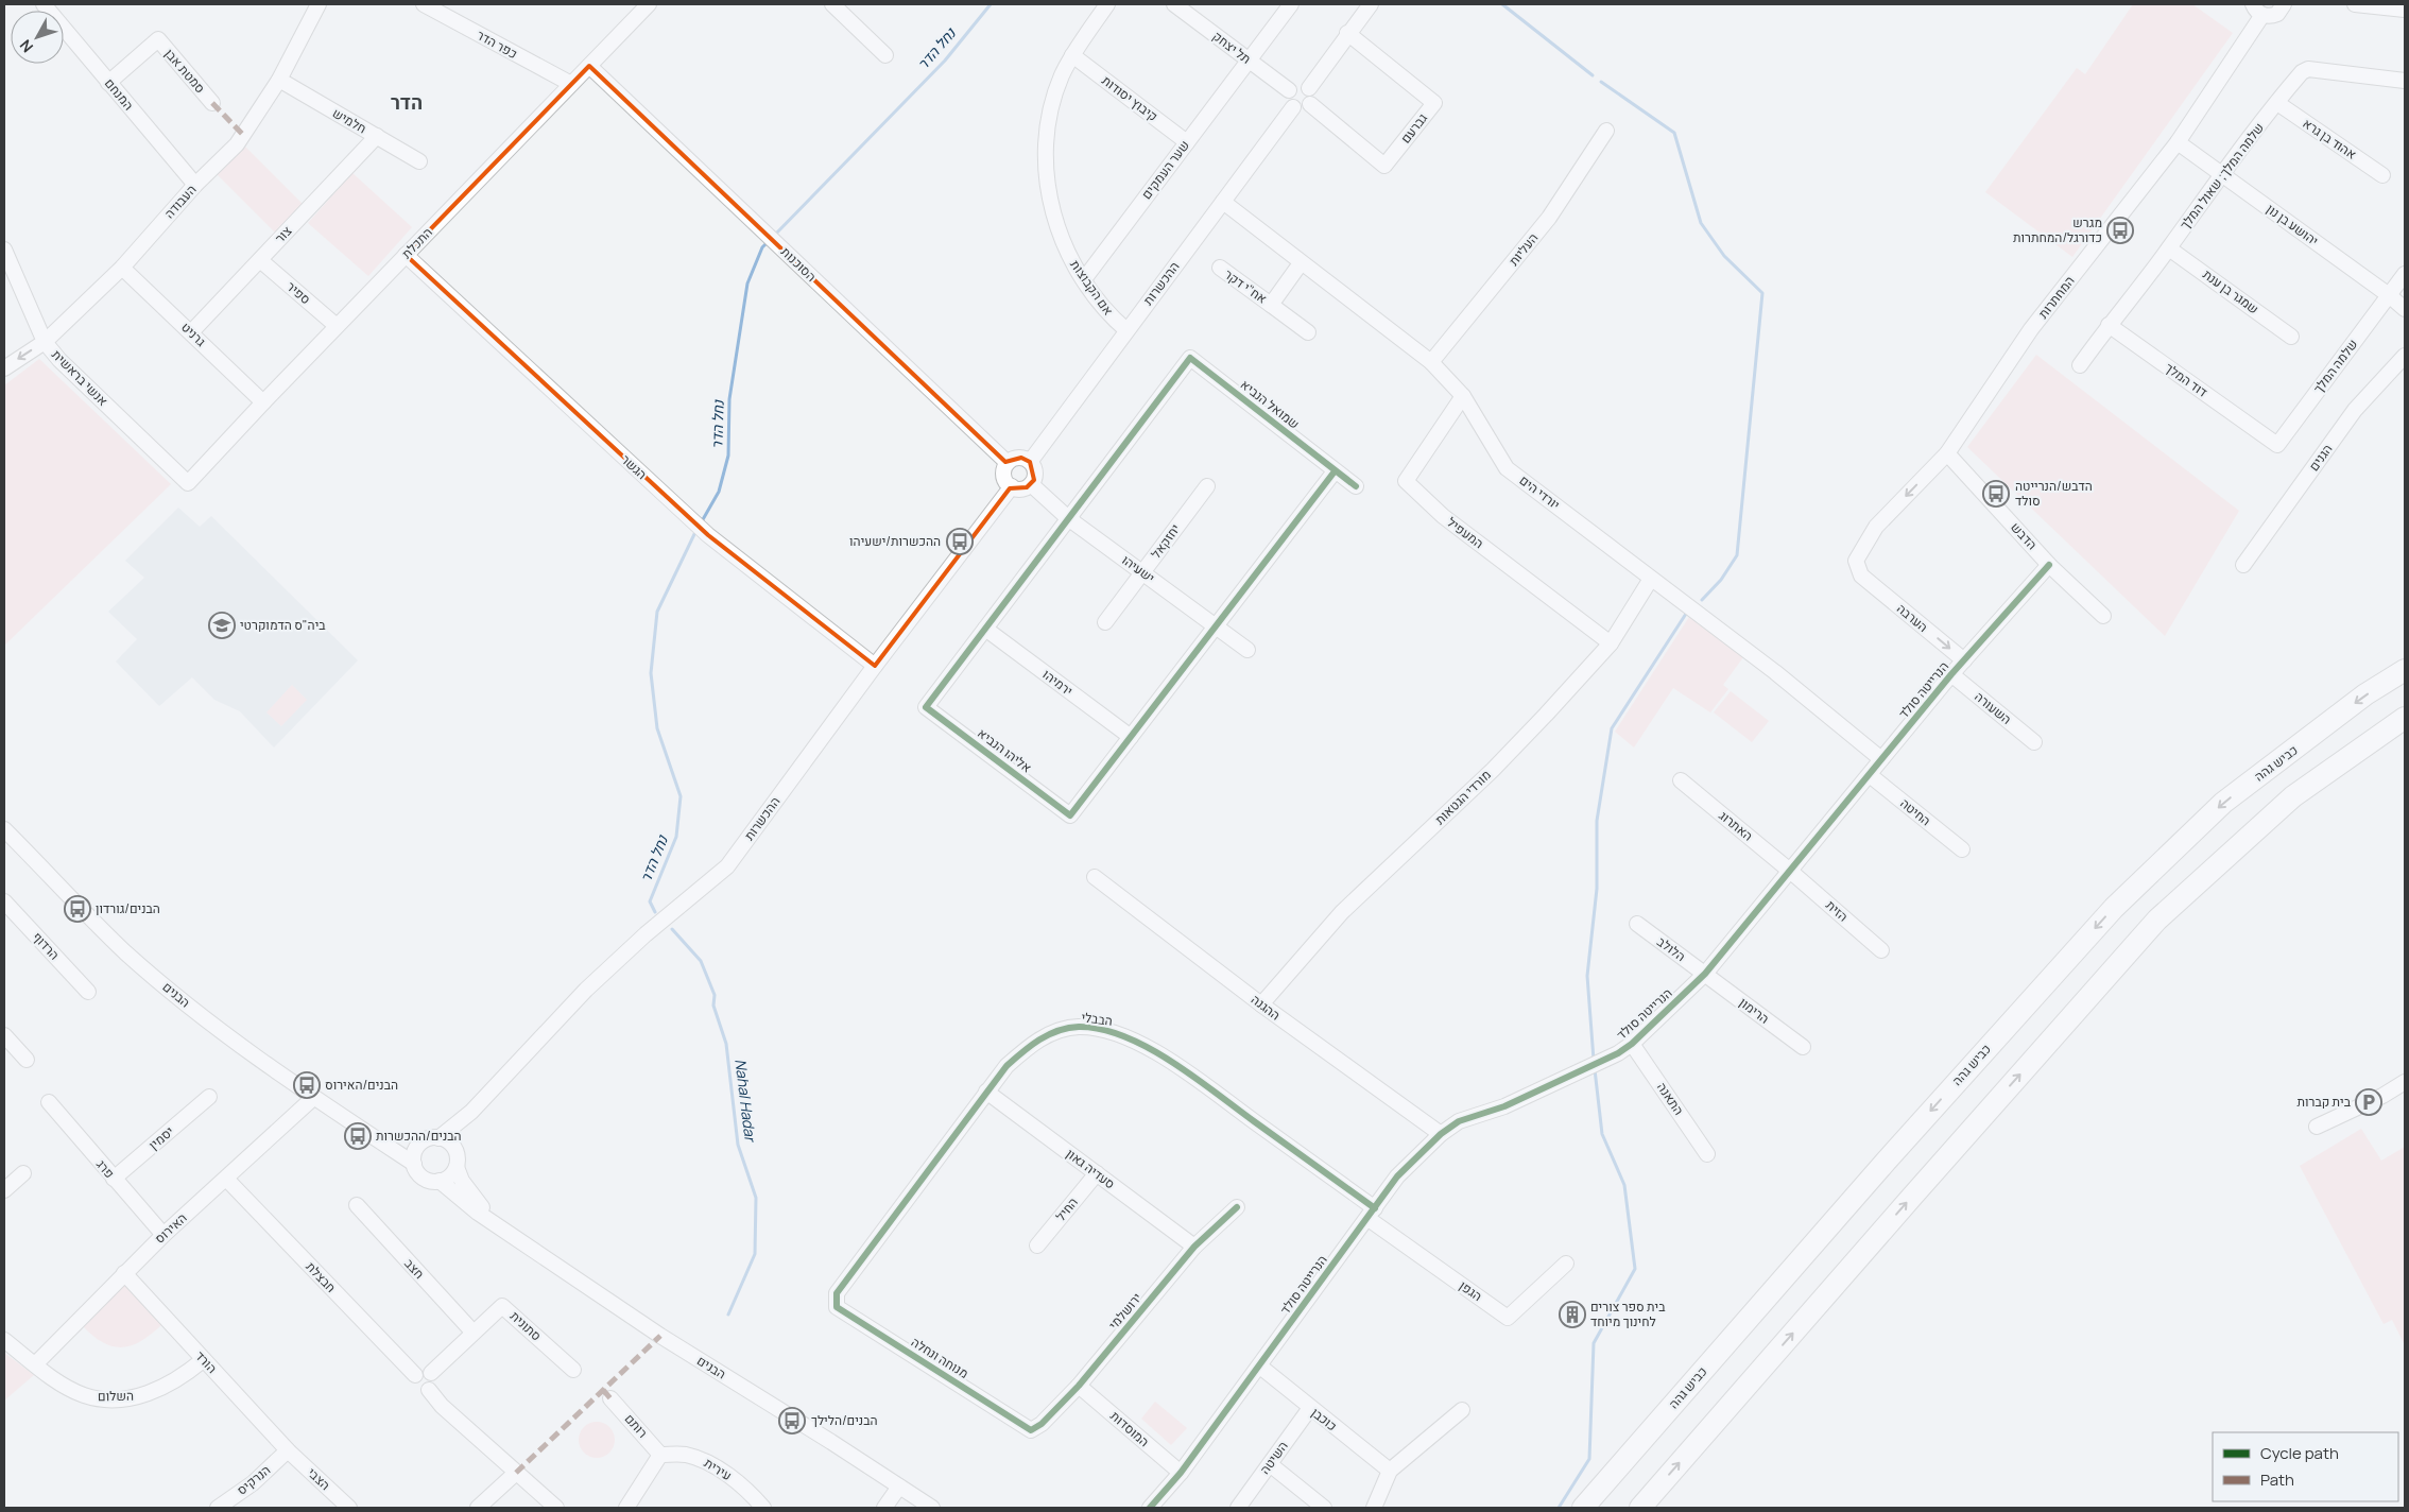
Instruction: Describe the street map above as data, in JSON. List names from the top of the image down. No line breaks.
{"streets":{"highway":["כביש גהה"],"street":["כפר הדר","תל יצחק","סמטת אבן","המנחם","קיבוץ יסודות","חלמיש","גברעם","אהוד בן גרא","שער העמקים","שלמה המלך; שאול המלך","העבודה","יהושע בן נון","צור","התכלת","העליות","הסוכנות","ההכשרות","אח\"י דקר","אם הקבוצות","שמגר בן ענת","ספיר","המחתרות","גרניט","שלמה המלך","אנשי בראשית","דוד המלך","שמואל הנביא","הגנים","הגשר","יורדי הים","המעפיל","הדבש","יחזקאל","ישעיהו","הערבה","ירמיהו","הנרייטה סולד","השעורה","אליהו הנביא","מורדי הגטאות","החיטה","האתרוג","הזית","הרדוף","הלולב","הבנים","ההגנה","הרימון","הבבלי","התאנה","יסמין","פרג","סעדיה גאון","החיל","האירוס","חצב","חבצלת","הגפן","ירושלמי","סתונית","מנוחה ונחלה","הורד","השלום","כוכבן","רותם","המוסדות","השיטה","עירית","הצבי","הנרקיס"]},"crossings":[["כפר הדר","התכלת"],["תל יצחק","גברעם"],["תל יצחק","שער העמקים"],["תל יצחק","ההכשרות"],["סמטת אבן","המנחם"],["המנחם","העבודה"],["קיבוץ יסודות","שער העמקים"],["קיבוץ יסודות","אם הקבוצות"],["חלמיש","העבודה"],["חלמיש","צור"],["גברעם","ההכשרות"],["אהוד בן גרא","שלמה המלך; שאול המלך"],["שער העמקים","אם הקבוצות"],["שלמה המלך; שאול המלך","יהושע בן נון"],["שלמה המלך; שאול המלך","שמגר בן ענת"],["שלמה המלך; שאול המלך","דוד המלך"],["העבודה","גרניט"],["העבודה","אנשי בראשית"],["יהושע בן נון","המחתרות"],["יהושע בן נון","שלמה המלך"],["צור","ספיר"],["צור","גרניט"],["התכלת","הסוכנות"],["התכלת","ספיר"],["התכלת","גרניט"],["התכלת","אנשי בראשית"],["התכלת","הגשר"],["העליות","יורדי הים"],["הסוכנות","ההכשרות"],["הסוכנות","ישעיהו"],["ההכשרות","אם הקבוצות"],["ההכשרות","הגשר"],["ההכשרות","יורדי הים"],["ההכשרות","ישעיהו"],["ההכשרות","הבנים"],["אח\"י דקר","יורדי הים"],["המחתרות","הדבש"],["המחתרות","הערבה"],["שלמה המלך","דוד המלך"],["שמואל הנביא","אליהו הנביא"],["יורדי הים","המעפיל"],["יורדי הים","הנרייטה סולד"],["יורדי הים","מורדי הגטאות"],["המעפיל","מורדי הגטאות"],["הדבש","הנרייטה סולד"],["יחזקאל","ישעיהו"],["ישעיהו","אליהו הנביא"],["הערבה","הנרייטה סולד"],["ירמיהו","אליהו הנביא"],["הנרייטה סולד","השעורה"],["הנרייטה סולד","החיטה"],["הנרייטה סולד","האתרוג"],["הנרייטה סולד","הזית"],["הנרייטה סולד","הלולב"],["הנרייטה סולד","ההגנה"],["הנרייטה סולד","הרימון"],["הנרייטה סולד","הבבלי"],["הנרייטה סולד","התאנה"],["הנרייטה סולד","הגפן"],["הנרייטה סולד","כוכבן"],["הנרייטה סולד","המוסדות"],["מורדי הגטאות","ההגנה"],["האתרוג","הזית"],["הלולב","הרימון"],["הבנים","האירוס"],["הבבלי","סעדיה גאון"],["הבבלי","הגפן"],["הבבלי","מנוחה ונחלה"],["יסמין","פרג"],["פרג","האירוס"],["סעדיה גאון","החיל"],["סעדיה גאון","ירושלמי"],["האירוס","חבצלת"],["האירוס","הורד"],["האירוס","השלום"],["חצב","סתונית"],["חבצלת","סתונית"],["ירושלמי","מנוחה ונחלה"],["ירושלמי","המוסדות"],["הורד","השלום"],["הורד","הצבי"],["הורד","הנרקיס"],["כוכבן","השיטה"],["רותם","עירית"],["הצבי","הנרקיס"]],"one_way":["הערבה"],"districts":["הדר"],"water":["נחל הדר","Nahal Hadar"],"places":{"bus stop":["מגרש כדורגל/המחתרות","הדבש/הנרייטה סולד","ההכשרות/ישעיהו","הבנים/גורדון","הבנים/האירוס","הבנים/ההכשרות","הבנים/הלילך"],"school or university":["ביה\"ס הדמוקרטי"],"parking":["בית קברות"],"building":["בית ספר צורים לחינוך מיוחד"]},"legend":["Cycle path","Path"],"north":"bottom left"}
